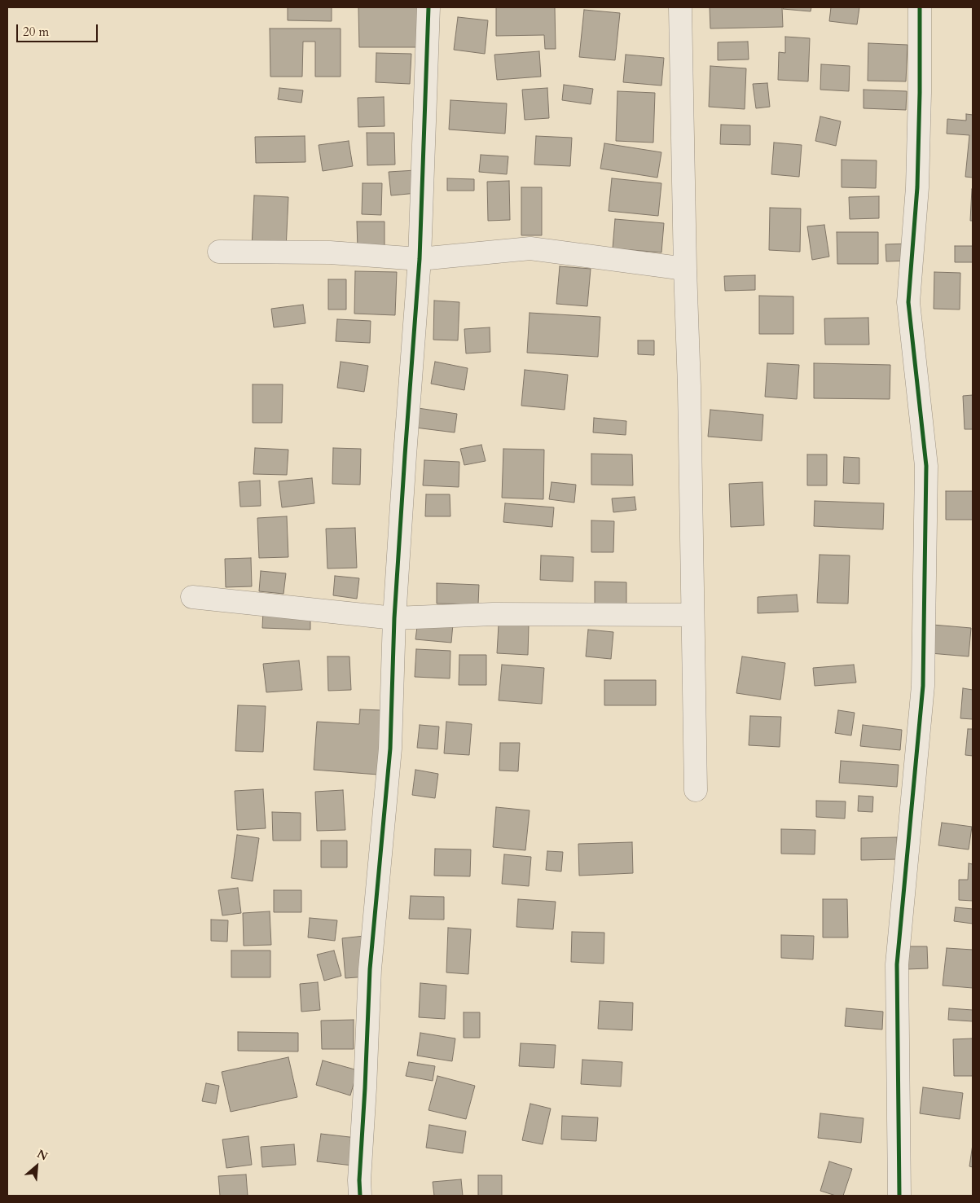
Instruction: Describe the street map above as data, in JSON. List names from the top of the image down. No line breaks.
{"scale_bar":"20 m","north":"top right"}
